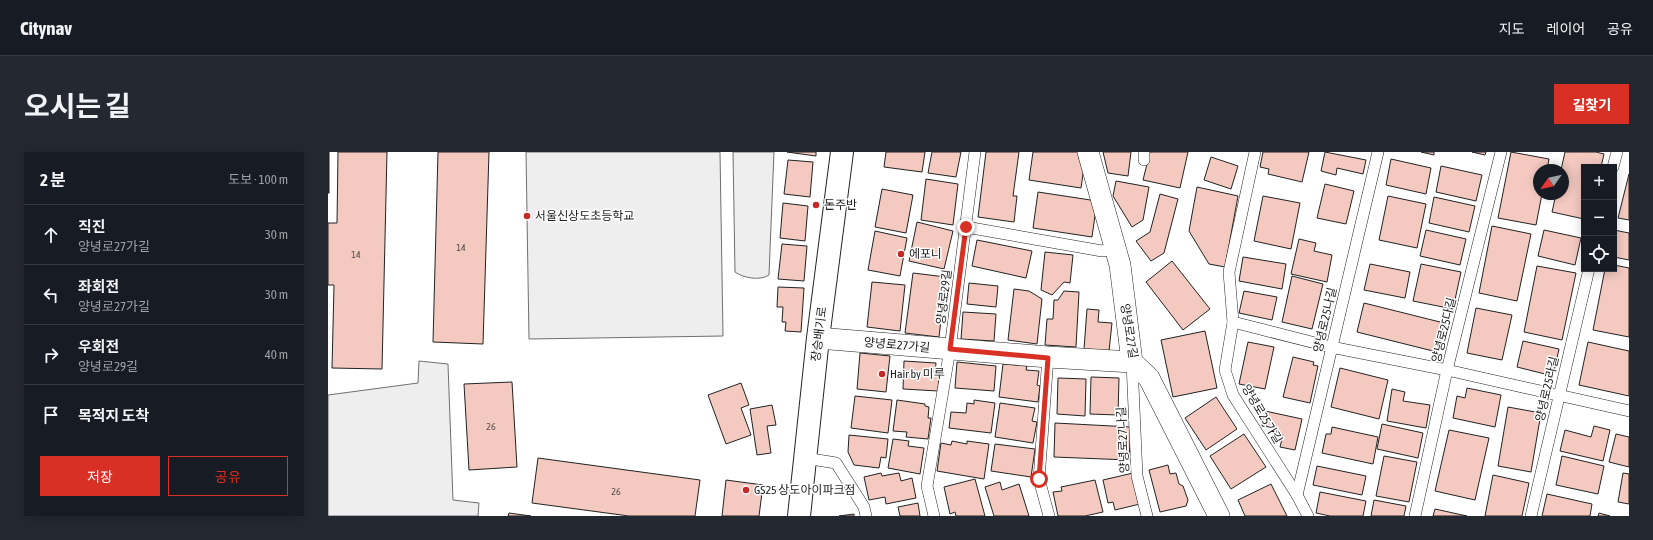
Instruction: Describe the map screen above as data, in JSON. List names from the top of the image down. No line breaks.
{"streets":{"main road":["장승배기로"],"street":["양녕로27길","양녕로27가길"],"lane":["양녕로29길","양녕로25나길","양녕로25다길","양녕로25라길","양녕로25가길","양녕로27나길"]},"crossings":[["양녕로29길","양녕로27가길"],["양녕로25나길","양녕로25가길"],["양녕로27길","양녕로27가길"],["양녕로27길","양녕로27나길"],["장승배기로","양녕로27가길"],["양녕로27가길","양녕로27나길"]],"places":["돈주반","서울신상도초등학교","에포니","Hair by 미루","GS25 상도아이파크점"],"house_numbers":["14","14","26","26"],"north":"bottom left","page":{"header":"Citynav","nav":["지도","레이어","공유"],"title":"오시는 길","buttons":["길찾기",["저장","공유"]],"heading":["2 분","도보 · 100 m"],"map_buttons":["+","−"],"list":[["직진","양녕로27가길","30 m"],["좌회전","양녕로27가길","30 m"],["우회전","양녕로29길","40 m"],"목적지 도착"]}}
